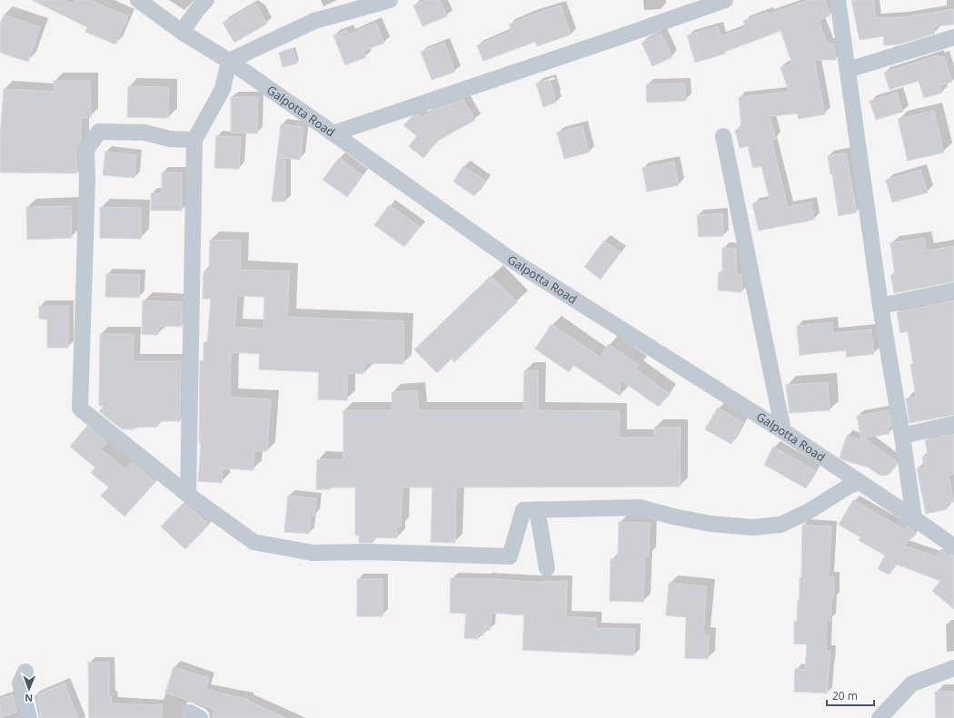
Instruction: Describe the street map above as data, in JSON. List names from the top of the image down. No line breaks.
{"streets":{"street":["Galpotta Road"]},"scale_bar":"20 m","north":"bottom"}
